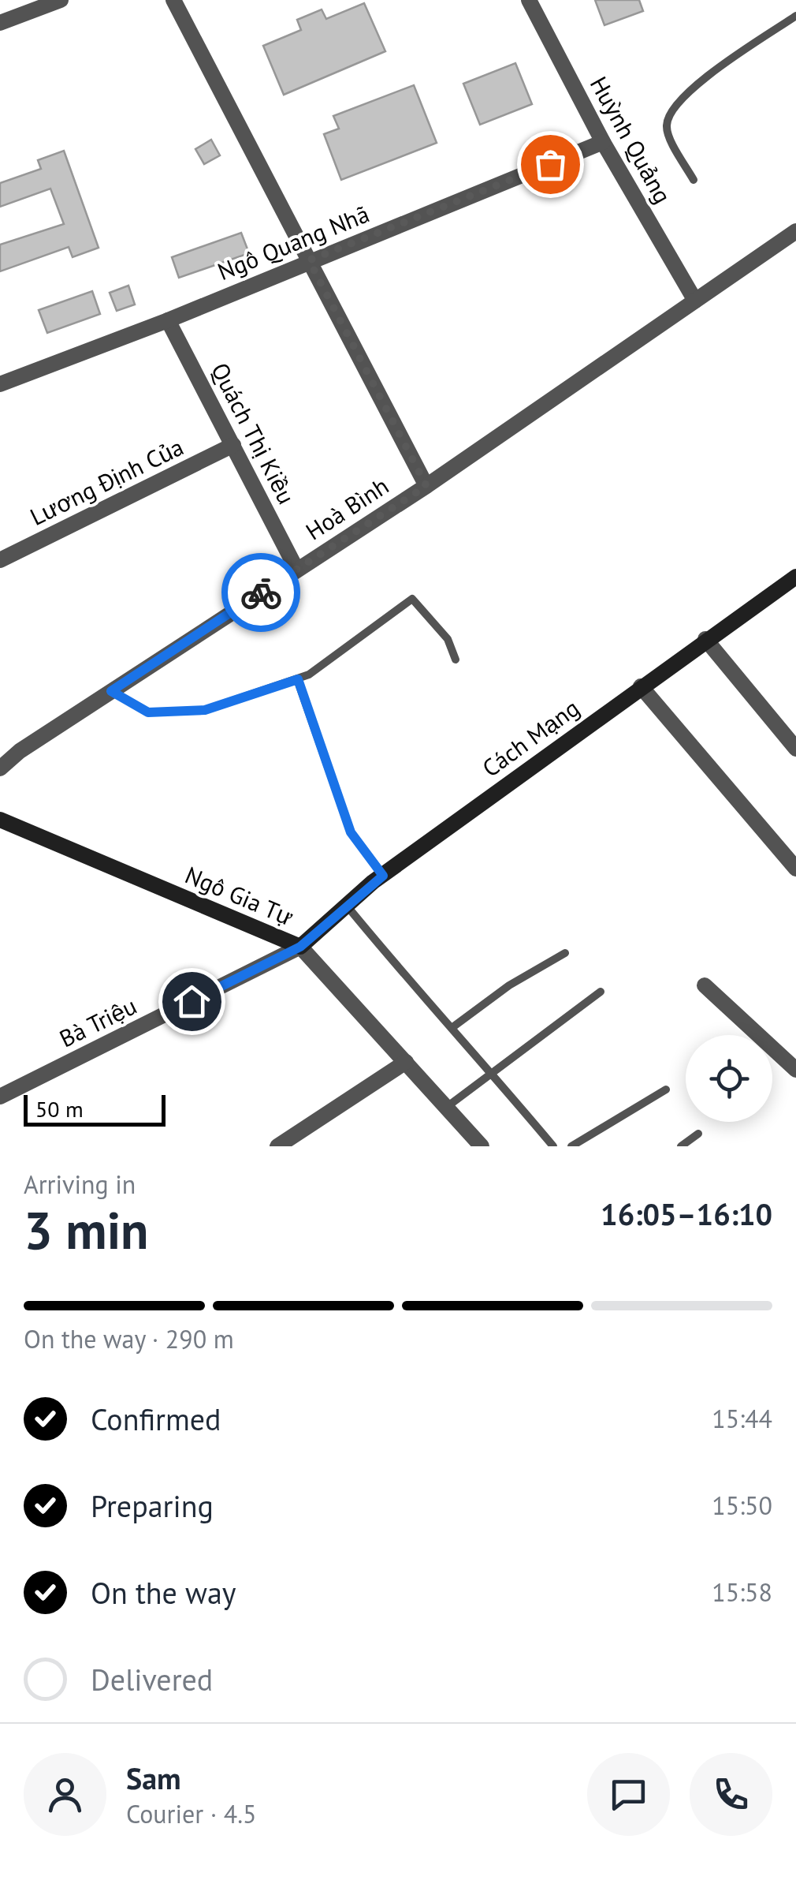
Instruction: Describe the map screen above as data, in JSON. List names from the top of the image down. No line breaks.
{"streets":{"main road":["Cách Mạng","Ngô Gia Tự"],"street":["Huỳnh Quảng","Ngô Quang Nhã","Quách Thị Kiều","Lương Định Của","Hoà Bình","Bà Triệu"]},"crossings":[["Huỳnh Quảng","Ngô Quang Nhã"],["Huỳnh Quảng","Hoà Bình"],["Ngô Quang Nhã","Quách Thị Kiều"],["Quách Thị Kiều","Lương Định Của"],["Quách Thị Kiều","Hoà Bình"],["Cách Mạng","Ngô Gia Tự"],["Cách Mạng","Bà Triệu"],["Ngô Gia Tự","Bà Triệu"]],"scale_bar":"50 m","page":{"scale":"50 m","heading":["3 min","Arriving in","16:05–16:10"],"panel":["Sam","Courier · 4.5"],"bar":"On the way · 290 m","list":[["Confirmed","15:44"],["Preparing","15:50"],["On the way","15:58"],"Delivered"]}}
